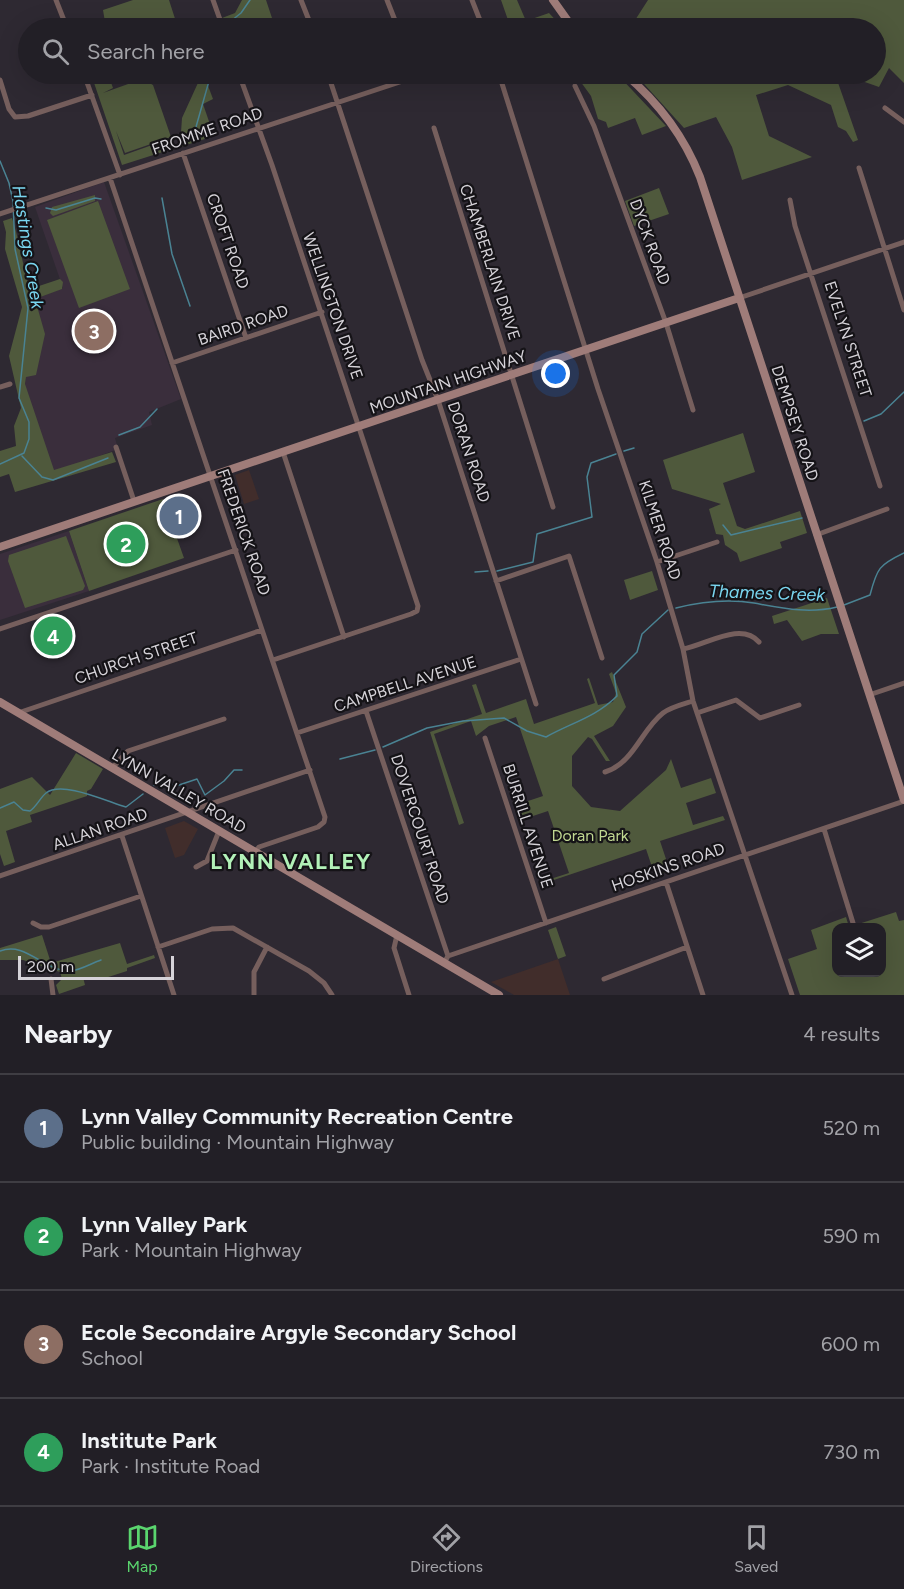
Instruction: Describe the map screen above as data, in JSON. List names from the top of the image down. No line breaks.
{"streets":{"street":["FROMME ROAD","CROFT ROAD","DYCK ROAD","CHAMBERLAIN DRIVE","WELLINGTON DRIVE","BAIRD ROAD","EVELYN STREET","MOUNTAIN HIGHWAY","DEMPSEY ROAD","DORAN ROAD","KILMER ROAD","FREDERICK ROAD","CHURCH STREET","CAMPBELL AVENUE","LYNN VALLEY ROAD","BURRILL AVENUE","ALLAN ROAD","DOVERCOURT ROAD","HOSKINS ROAD"]},"crossings":[["FROMME ROAD","CROFT ROAD"],["FROMME ROAD","WELLINGTON DRIVE"],["FROMME ROAD","DORAN ROAD"],["FROMME ROAD","FREDERICK ROAD"],["CROFT ROAD","BAIRD ROAD"],["DYCK ROAD","MOUNTAIN HIGHWAY"],["CHAMBERLAIN DRIVE","MOUNTAIN HIGHWAY"],["WELLINGTON DRIVE","BAIRD ROAD"],["WELLINGTON DRIVE","MOUNTAIN HIGHWAY"],["BAIRD ROAD","FREDERICK ROAD"],["EVELYN STREET","MOUNTAIN HIGHWAY"],["MOUNTAIN HIGHWAY","DEMPSEY ROAD"],["MOUNTAIN HIGHWAY","DORAN ROAD"],["MOUNTAIN HIGHWAY","KILMER ROAD"],["MOUNTAIN HIGHWAY","FREDERICK ROAD"],["DEMPSEY ROAD","HOSKINS ROAD"],["DORAN ROAD","CAMPBELL AVENUE"],["KILMER ROAD","HOSKINS ROAD"],["FREDERICK ROAD","CHURCH STREET"],["FREDERICK ROAD","CAMPBELL AVENUE"],["FREDERICK ROAD","LYNN VALLEY ROAD"],["FREDERICK ROAD","ALLAN ROAD"],["CHURCH STREET","LYNN VALLEY ROAD"],["CAMPBELL AVENUE","DOVERCOURT ROAD"],["LYNN VALLEY ROAD","ALLAN ROAD"],["LYNN VALLEY ROAD","DOVERCOURT ROAD"],["LYNN VALLEY ROAD","HOSKINS ROAD"],["BURRILL AVENUE","HOSKINS ROAD"],["DOVERCOURT ROAD","HOSKINS ROAD"]],"districts":["LYNN VALLEY"],"water":["Hastings Creek","Thames Creek"],"parks":["Doran Park"],"scale_bar":"200 m","page":{"search":"Search here","pins":["3","1","2","4"],"scale":"200 m","heading":["Nearby","4 results"],"list":[{"mark":"1","name":"Lynn Valley Community Recreation Centre","note":"Public building · Mountain Highway","value":"520 m"},{"mark":"2","name":"Lynn Valley Park","note":"Park · Mountain Highway","value":"590 m"},{"mark":"3","name":"Ecole Secondaire Argyle Secondary School","note":"School","value":"600 m"},{"mark":"4","name":"Institute Park","note":"Park · Institute Road","value":"730 m"}],"nav":["Map","Directions","Saved"]}}
